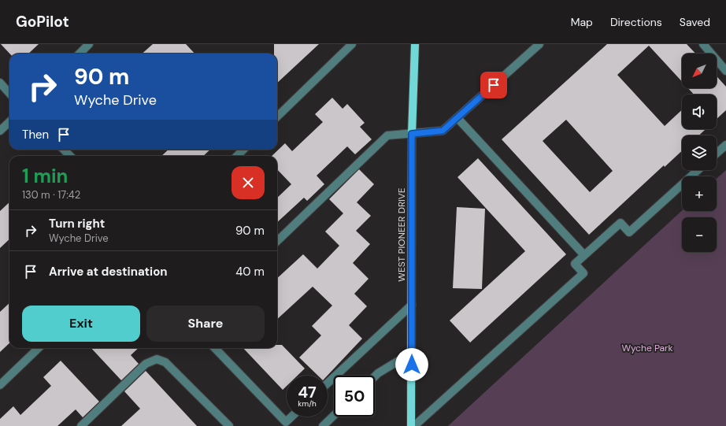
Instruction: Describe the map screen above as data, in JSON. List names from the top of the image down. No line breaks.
{"streets":{"main road":["WEST PIONEER DRIVE"]},"parks":["Wyche Park"],"north":"bottom left","page":{"header":"GoPilot","nav":["Map","Directions","Saved"],"map_buttons":["+","−"],"turn":["90 m","Wyche Drive"],"then":"Then","heading":["1 min","130 m · 17:42"],"list":[{"name":"Turn right","note":"Wyche Drive","value":"90 m"},{"name":"Arrive at destination","value":"40 m"}],"buttons":["Exit","Share"],"speed":"47 km/h","limit":"50"}}
